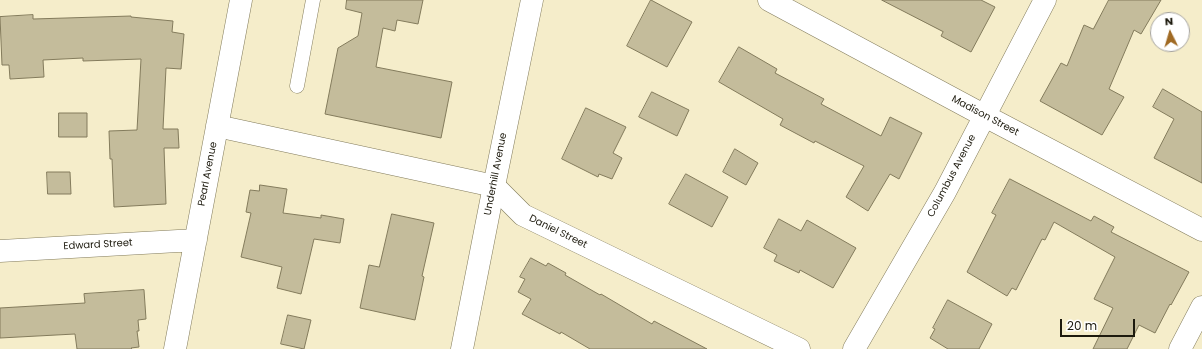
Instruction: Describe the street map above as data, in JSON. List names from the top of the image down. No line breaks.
{"streets":{"street":["Madison Street","Pearl Avenue","Underhill Avenue","Columbus Avenue","Daniel Street","Edward Street"]},"crossings":[["Madison Street","Columbus Avenue"],["Pearl Avenue","Edward Street"],["Underhill Avenue","Daniel Street"]],"scale_bar":"20 m","north":"top"}
